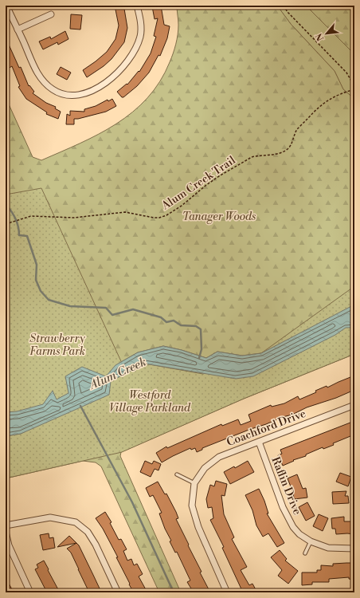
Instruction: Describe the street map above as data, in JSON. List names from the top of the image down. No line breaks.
{"streets":{"street":["Coachford Drive","Raflin Drive"],"path":["Alum Creek Trail"]},"crossings":[["Coachford Drive","Raflin Drive"]],"water":["Alum Creek"],"parks":["Tanager Woods","Strawberry Farms Park","Westford Village Parkland"],"north":"bottom left"}
